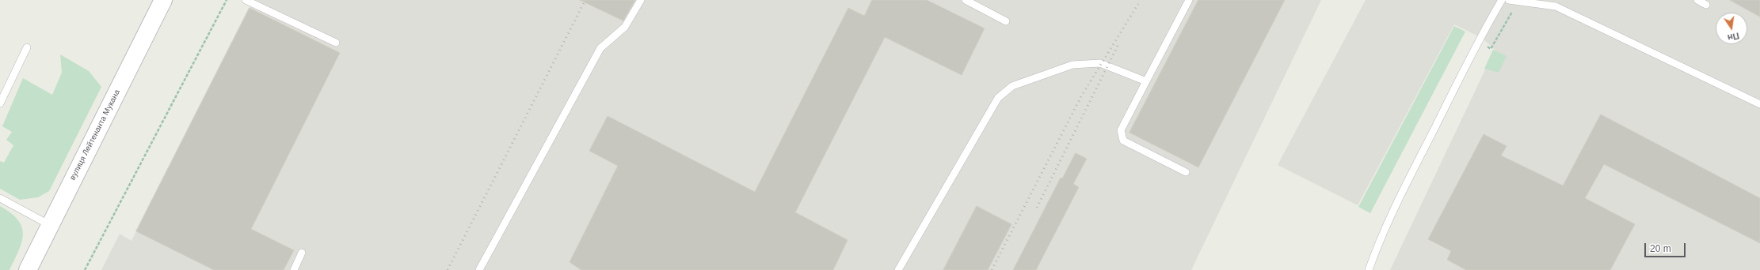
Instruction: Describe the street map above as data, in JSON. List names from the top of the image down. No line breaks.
{"streets":{"main road":["вулиця Лейтенанта Мукана"]},"scale_bar":"20 m","north":"bottom"}
